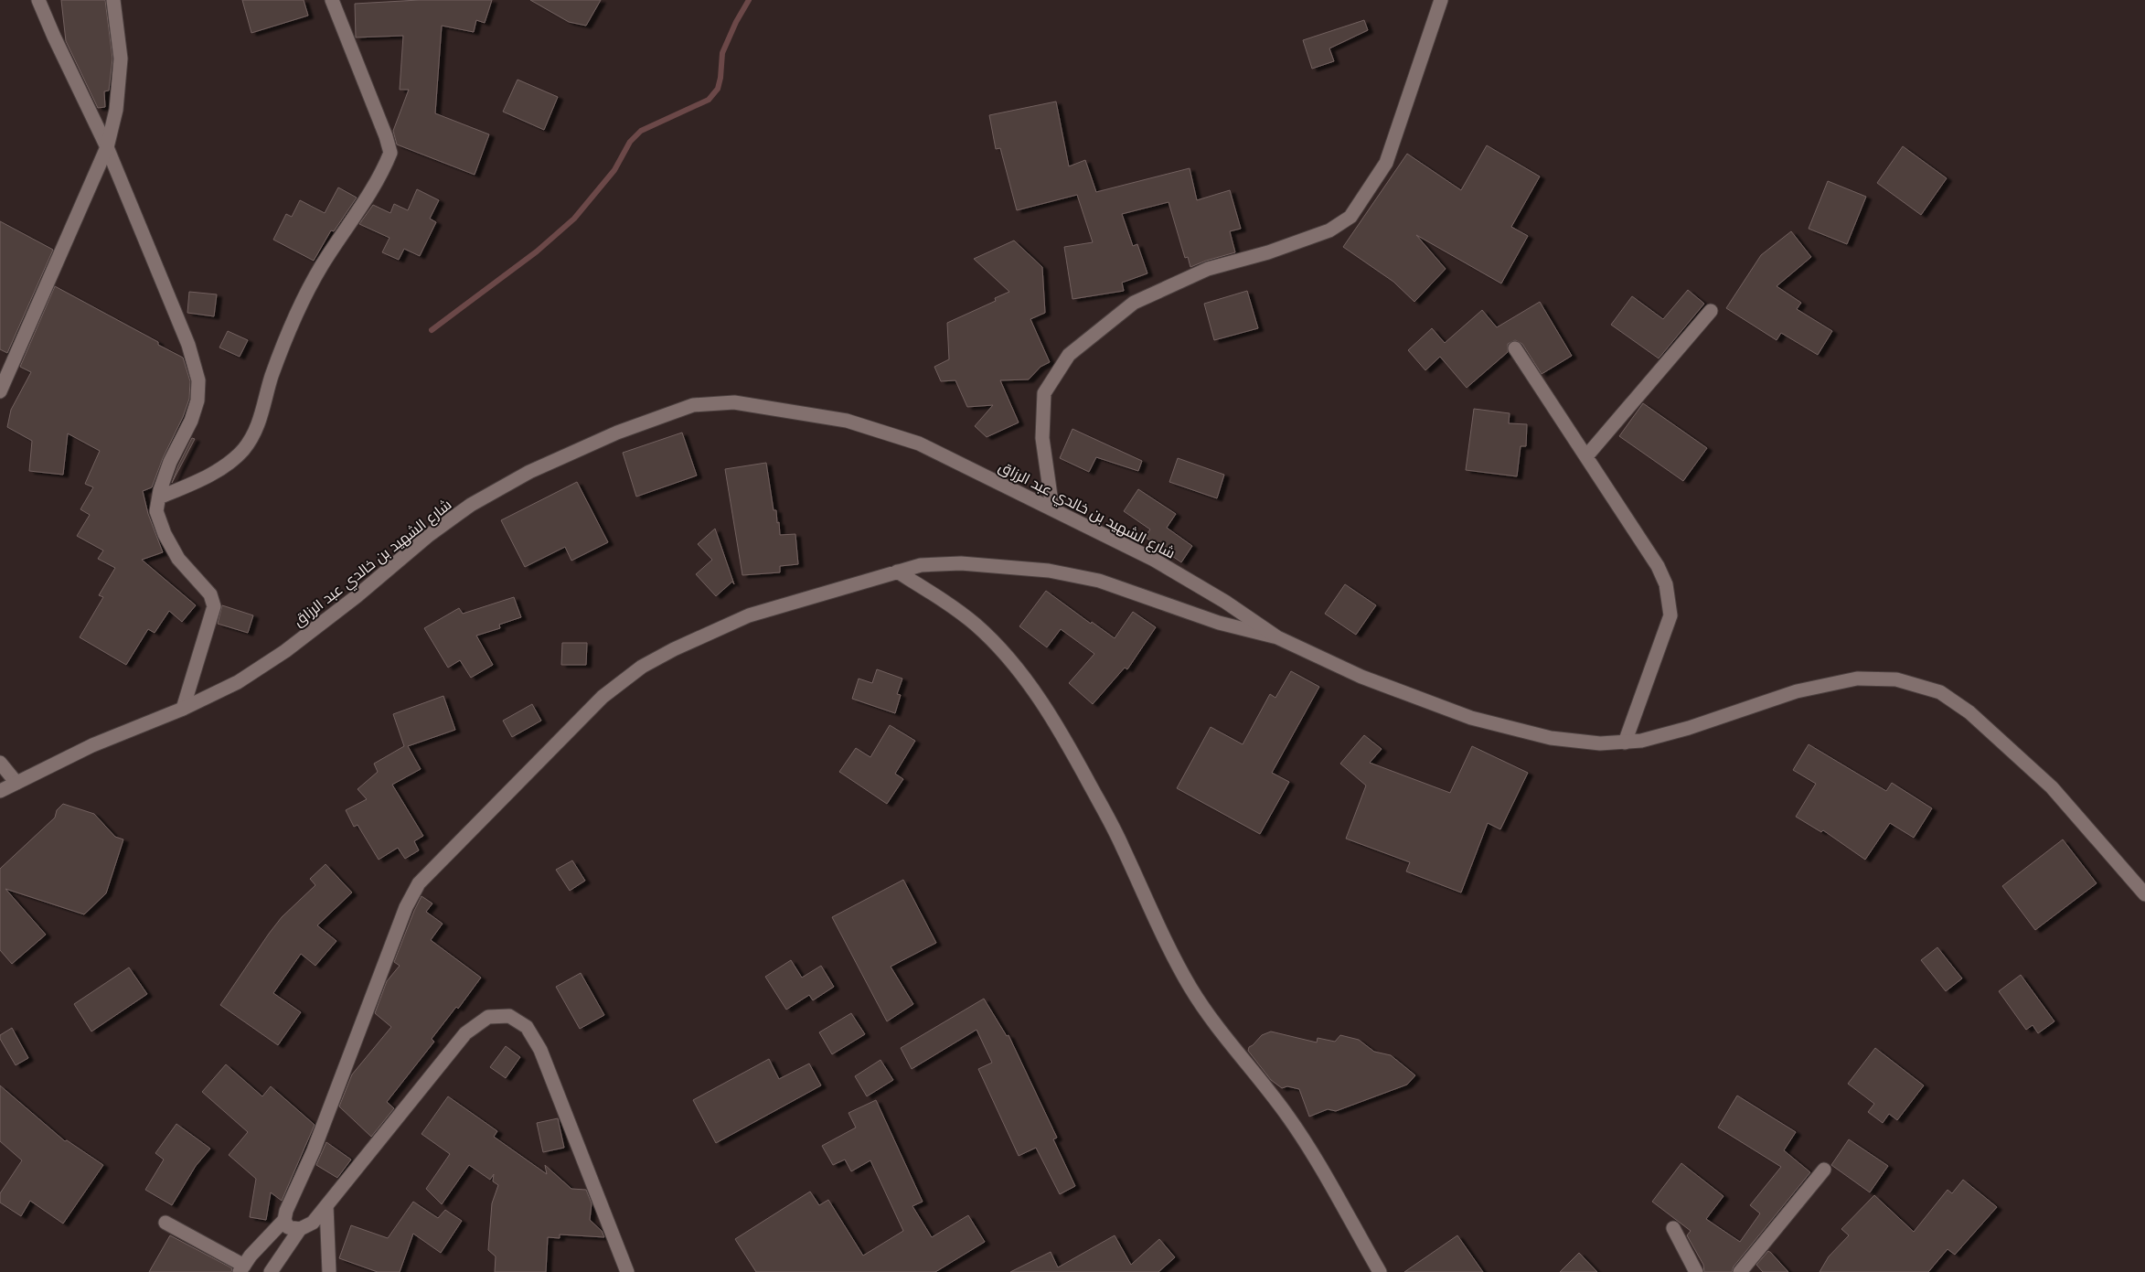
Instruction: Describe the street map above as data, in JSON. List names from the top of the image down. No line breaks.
{"streets":{"street":["شارع الشهيد بن خالدي عبد الرزاق"]}}
